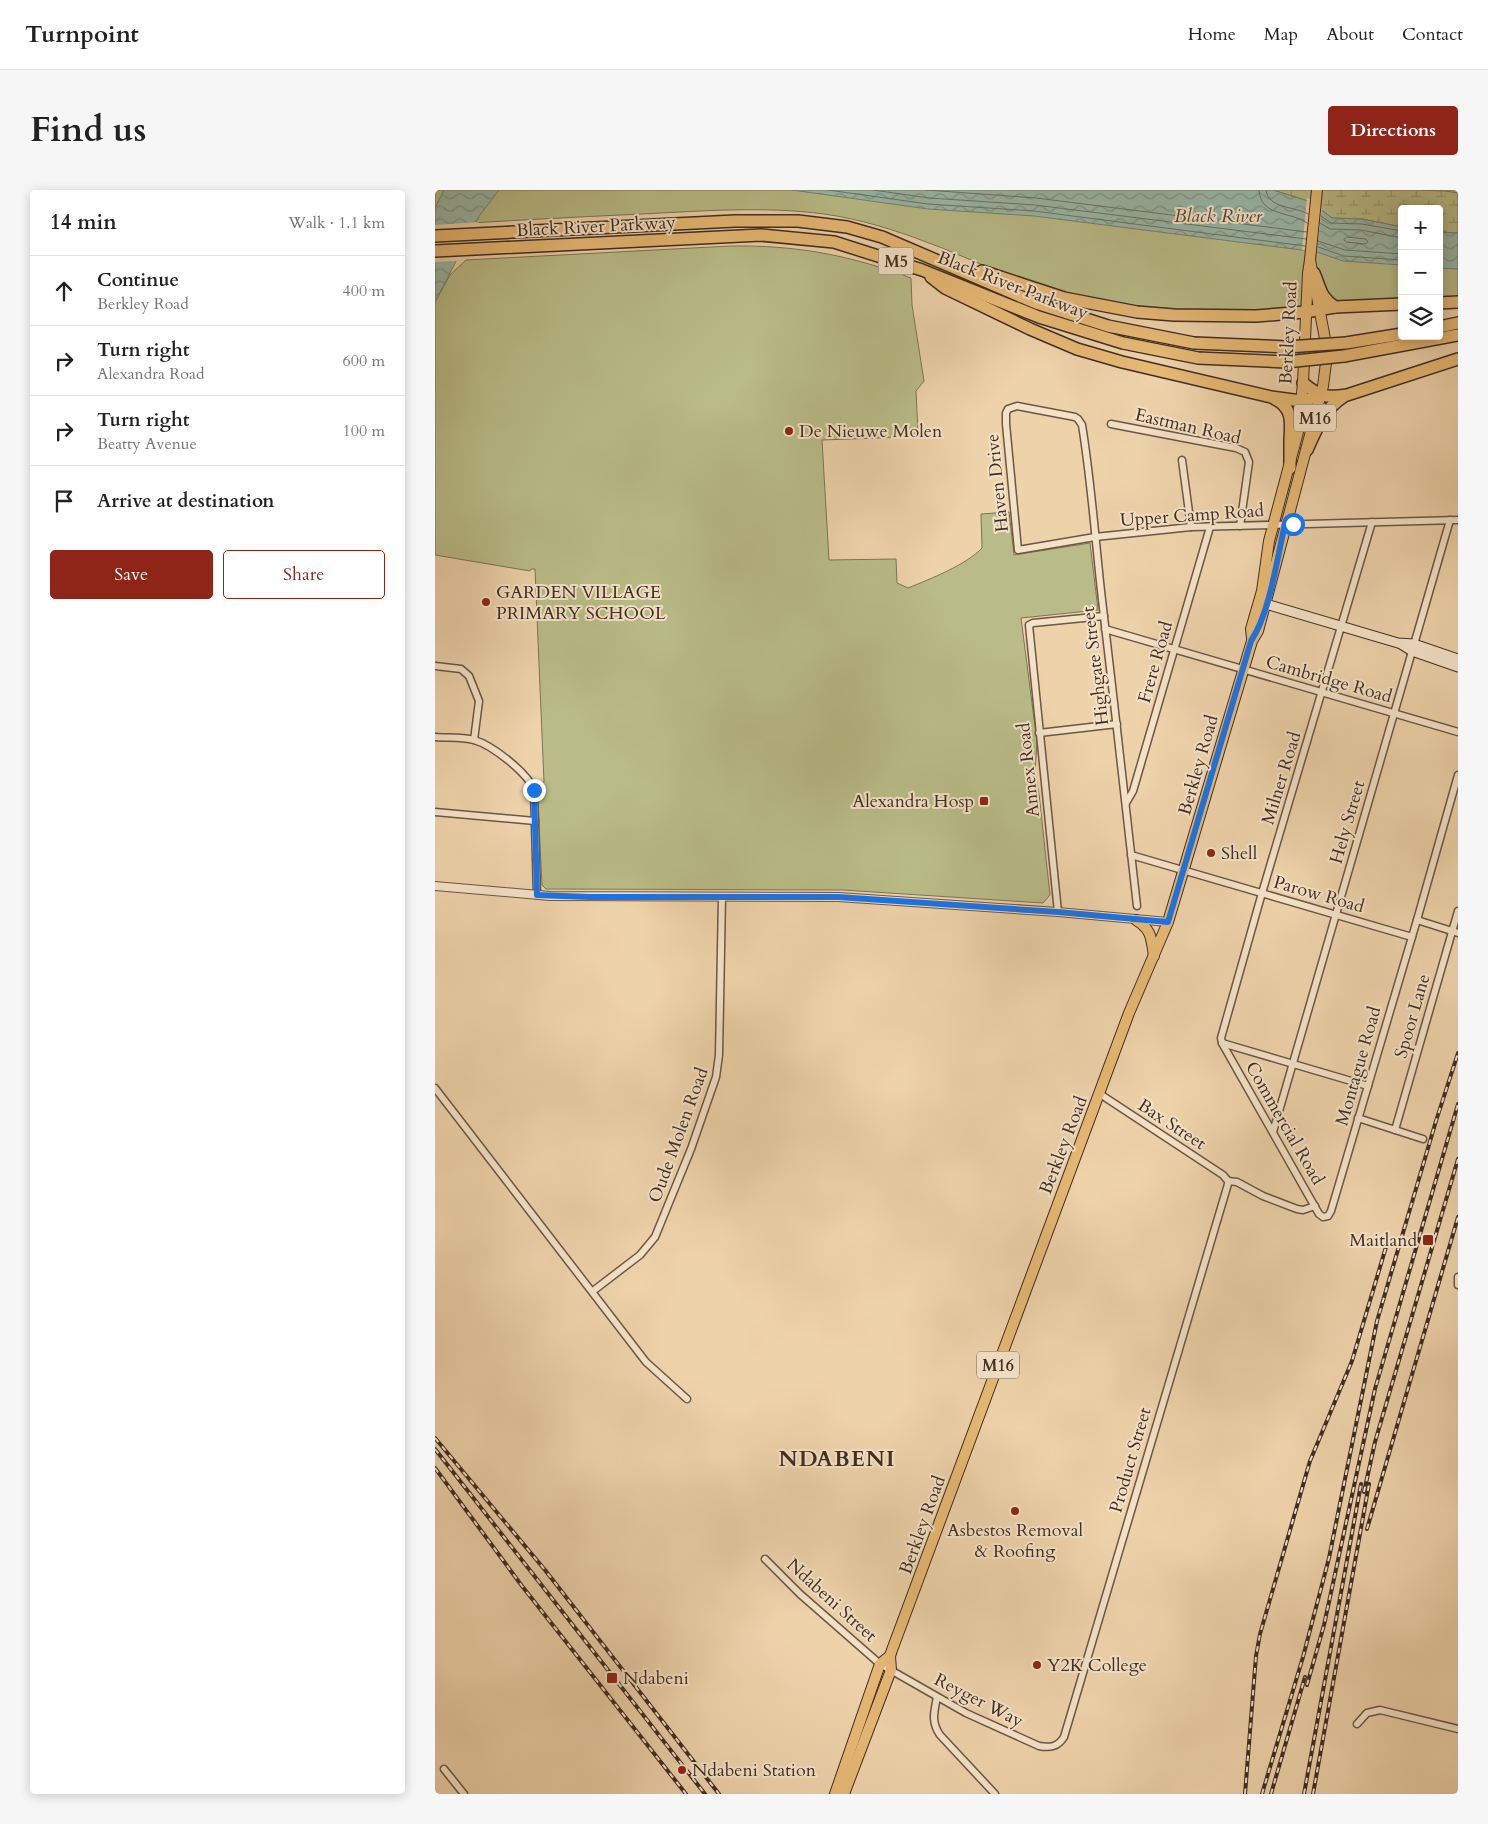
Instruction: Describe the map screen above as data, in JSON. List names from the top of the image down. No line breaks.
{"streets":{"highway":["Black River Parkway","M5"],"main road":["Berkley Road","M16"],"street":["Eastman Road","Haven Drive","Upper Camp Road","Frere Road","Highgate Street","Cambridge Road","Annex Road","Milner Road","Hely Street","Parow Road","Spoor Lane","Montague Road","Commercial Road","Bax Street","Oude Molen Road","Product Street","Ndabeni Street","Reyger Way"]},"crossings":[["Berkley Road","Upper Camp Road"],["Berkley Road","Cambridge Road"],["Berkley Road","Parow Road"],["Berkley Road","Bax Street"],["Berkley Road","Ndabeni Street"],["Berkley Road","Reyger Way"],["Eastman Road","Upper Camp Road"],["Haven Drive","Upper Camp Road"],["Haven Drive","Highgate Street"],["Upper Camp Road","Frere Road"],["Upper Camp Road","Highgate Street"],["Upper Camp Road","Milner Road"],["Upper Camp Road","Hely Street"],["Frere Road","Highgate Street"],["Frere Road","Cambridge Road"],["Highgate Street","Cambridge Road"],["Highgate Street","Annex Road"],["Highgate Street","Parow Road"],["Cambridge Road","Milner Road"],["Cambridge Road","Hely Street"],["Milner Road","Parow Road"],["Milner Road","Commercial Road"],["Hely Street","Parow Road"],["Hely Street","Commercial Road"],["Parow Road","Montague Road"],["Montague Road","Commercial Road"],["Commercial Road","Bax Street"],["Bax Street","Product Street"],["Product Street","Reyger Way"],["Ndabeni Street","Reyger Way"]],"districts":["NDABENI"],"water":["Black River"],"places":{"other":["De Nieuwe Molen","GARDEN VILLAGE PRIMARY SCHOOL","Shell","Asbestos Removal & Roofing","Y2K College","Ndabeni Station"],"transit":["Alexandra Hosp","Maitland","Ndabeni"]},"page":{"header":"Turnpoint","nav":["Home","Map","About","Contact"],"title":"Find us","buttons":["Directions",["Save","Share"]],"heading":["14 min","Walk · 1.1 km"],"map_buttons":["+","−"],"list":[["Continue","Berkley Road","400 m"],["Turn right","Alexandra Road","600 m"],["Turn right","Beatty Avenue","100 m"],"Arrive at destination"]}}
